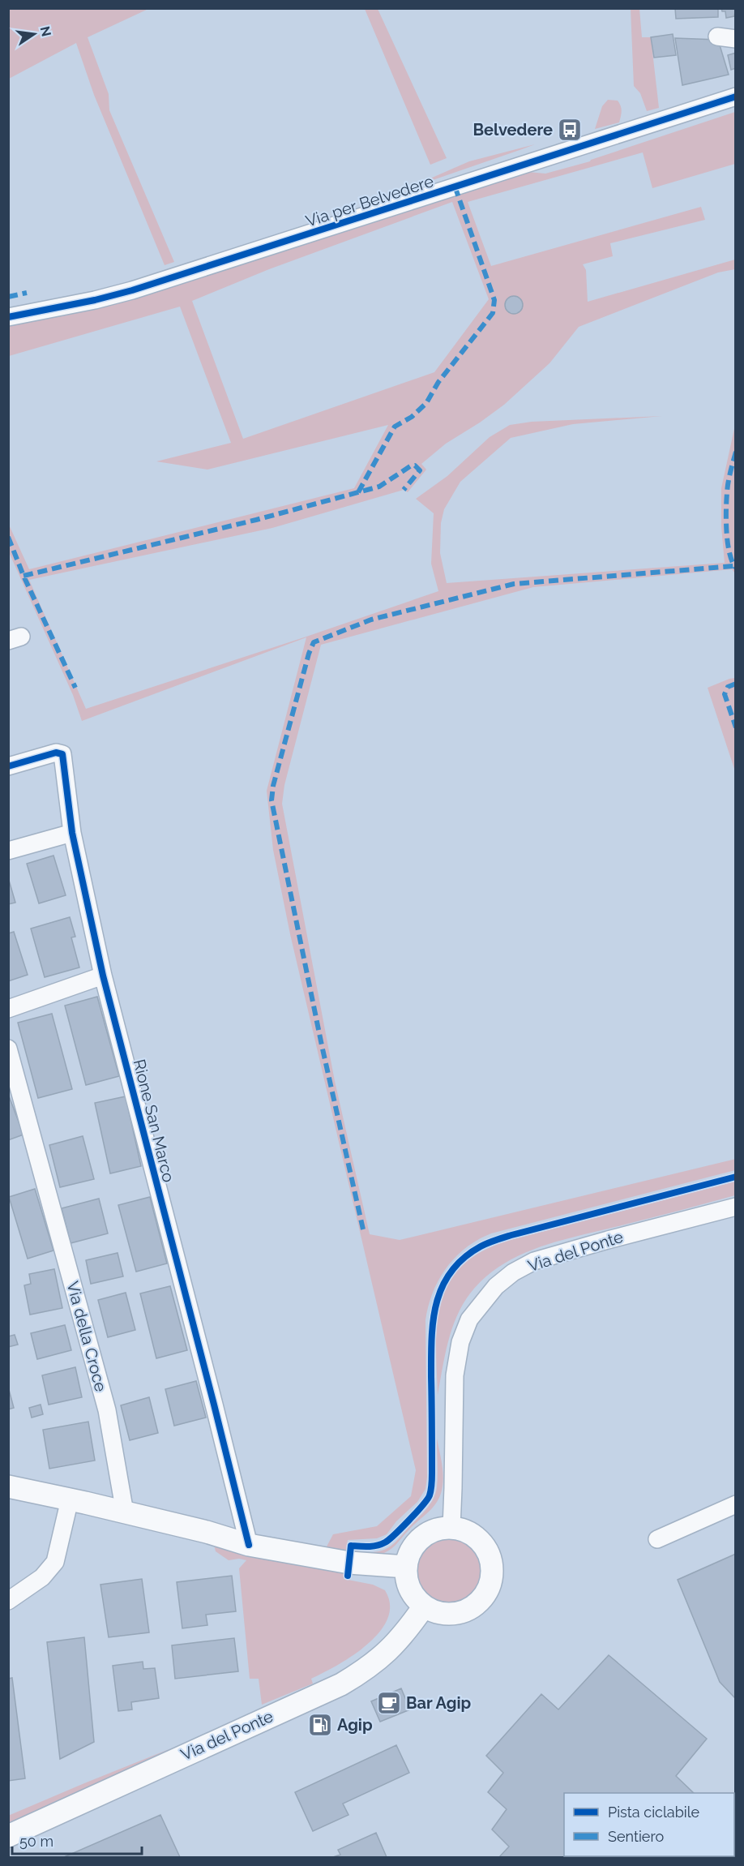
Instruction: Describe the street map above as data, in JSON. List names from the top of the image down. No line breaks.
{"streets":{"street":["Via per Belvedere","Rione San Marco","Via del Ponte","Via della Croce"]},"places":{"bus stop":["Belvedere"],"cafe":["Bar Agip"],"fuel station":["Agip"]},"legend":["Pista ciclabile","Sentiero"],"scale_bar":"50 m","north":"right"}
